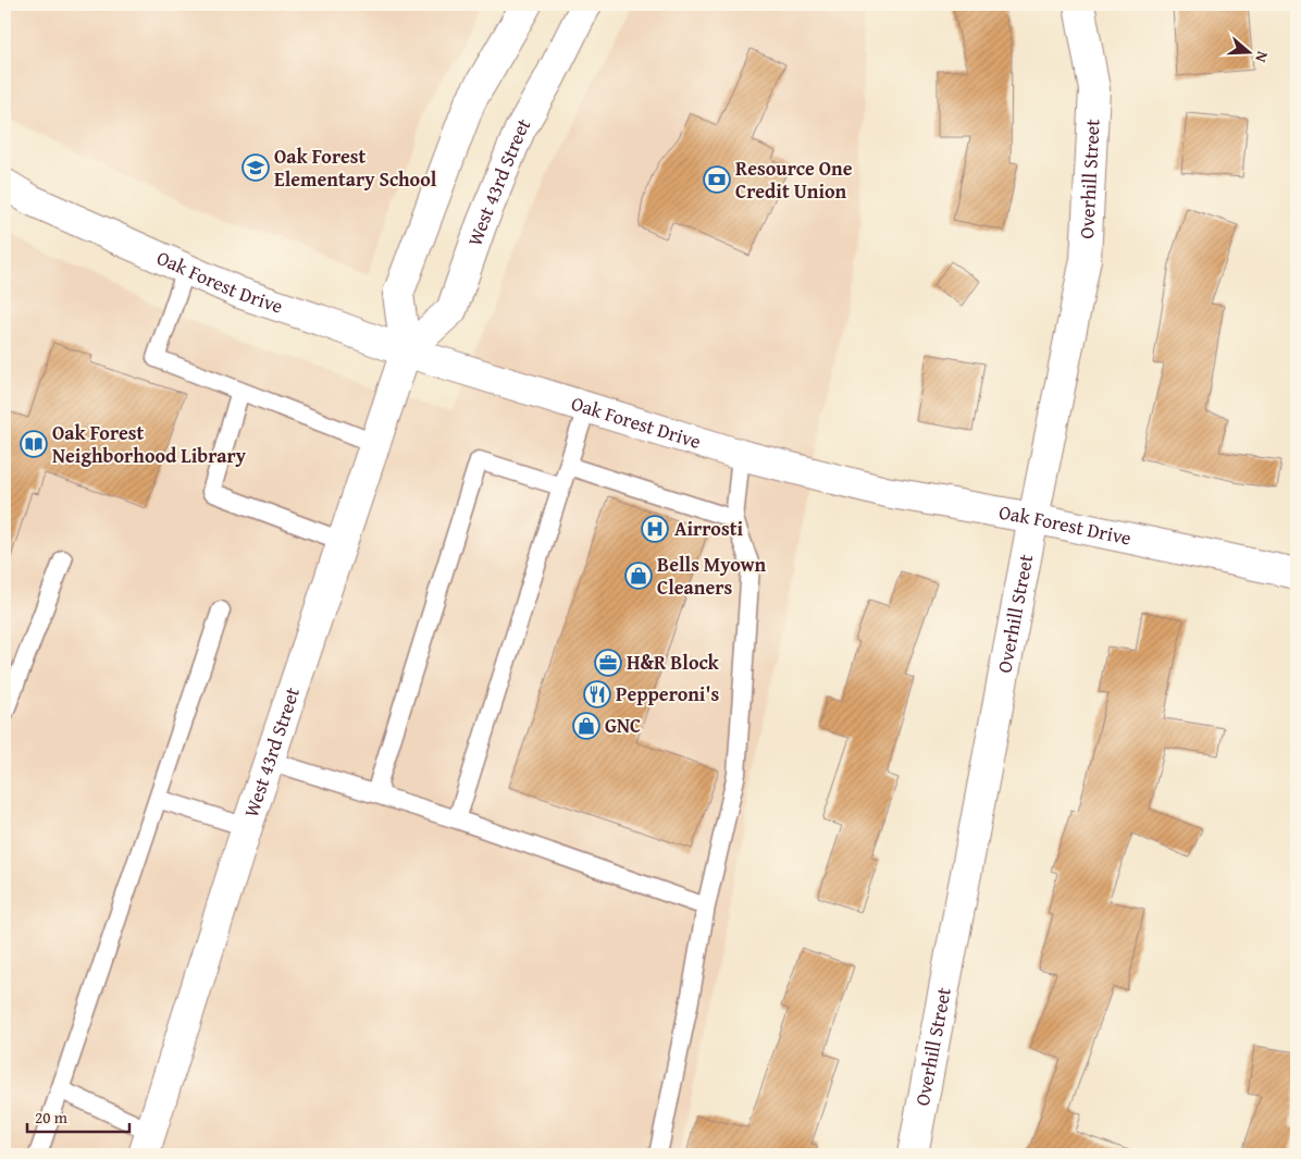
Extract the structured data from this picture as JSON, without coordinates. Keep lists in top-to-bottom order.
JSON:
{
  "streets": {
    "street": ["Overhill Street", "West 43rd Street", "Oak Forest Drive"]
  },
  "crossings": [
    ["Overhill Street", "Oak Forest Drive"],
    ["West 43rd Street", "Oak Forest Drive"]
  ],
  "places": {
    "school or university": ["Oak Forest Elementary School"],
    "bank": ["Resource One Credit Union"],
    "library": ["Oak Forest Neighborhood Library"],
    "hospital": ["Airrosti"],
    "shop": ["Bells Myown Cleaners", "GNC"],
    "office": ["H&R Block"],
    "restaurant": ["Pepperoni's"]
  },
  "scale_bar": "20 m",
  "north": "right"
}
